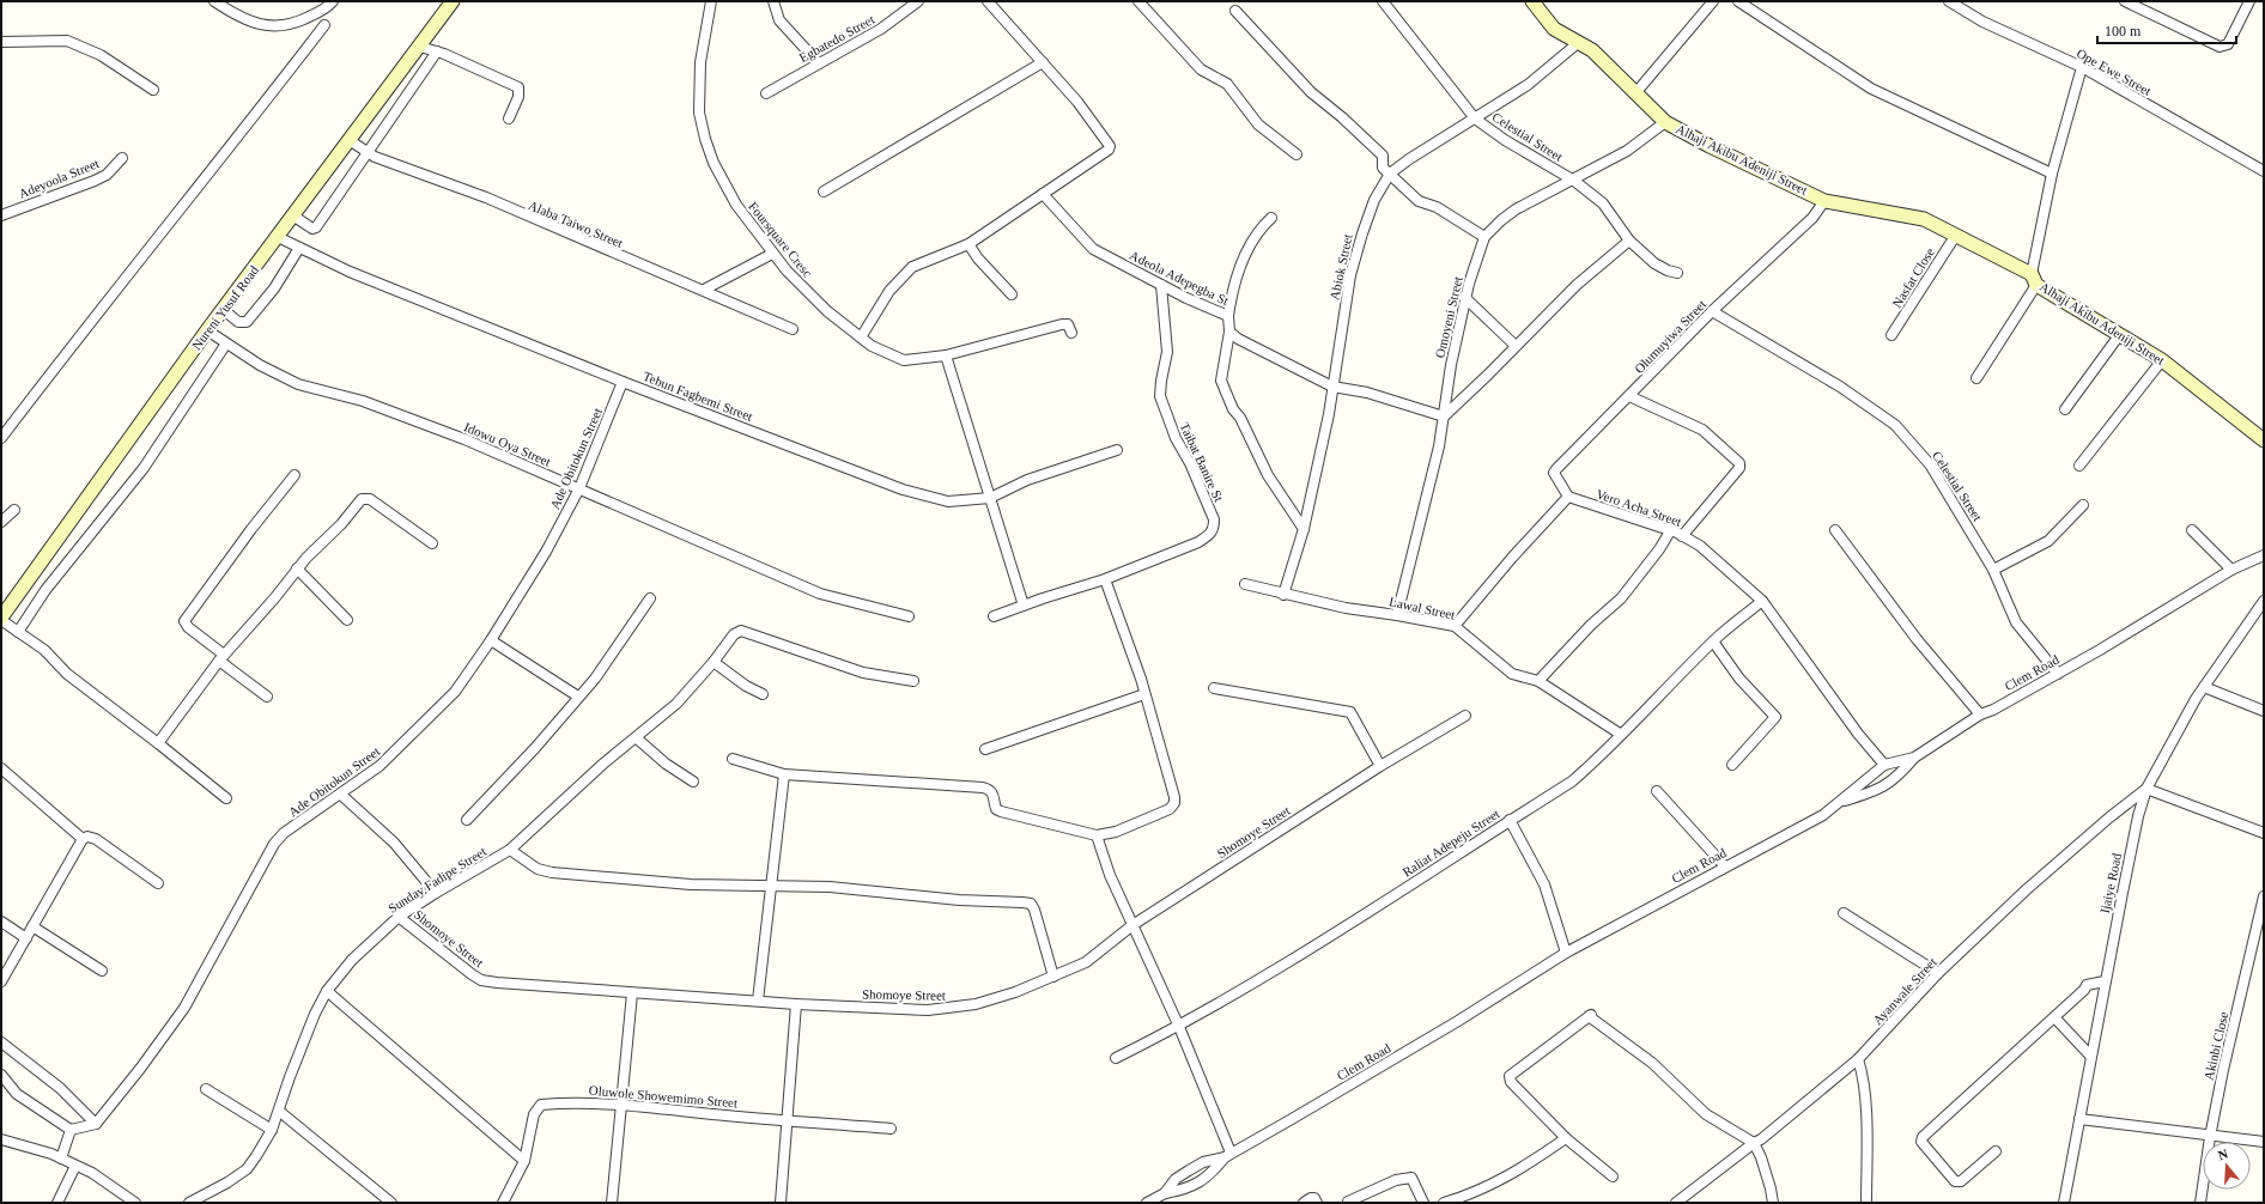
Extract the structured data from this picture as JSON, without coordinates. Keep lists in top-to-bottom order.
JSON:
{
  "streets": {
    "street": [
      "Egbatedo Street",
      "Ope Ewe Street",
      "Celestial Street",
      "Alhaji Akibu Adeniji Street",
      "Adeyoola Street",
      "Alaba Taiwo Street",
      "Foursquare Cresc",
      "Abiok Street",
      "Adeola Adepegba St",
      "Nasfat Close",
      "Nureni Yusuf Road",
      "Omoyeni Street",
      "Olumuyiwa Street",
      "Tebun Fagbemi Street",
      "Idowu Oya Street",
      "Ade Obitokun Street",
      "Taibat Banire St",
      "Vero Acha Street",
      "Lawal Street",
      "Clem Road",
      "Shomoye Street",
      "Raliat Adepeju Street",
      "Sunday Fadipe Street",
      "Ijaiye Road",
      "Ayanwale Street",
      "Akinbi Close",
      "Oluwole Showemimo Street"
    ]
  },
  "crossings": [
    ["Celestial Street", "Abiok Street"],
    ["Celestial Street", "Omoyeni Street"],
    ["Celestial Street", "Olumuyiwa Street"],
    ["Celestial Street", "Clem Road"],
    ["Alhaji Akibu Adeniji Street", "Abiok Street"],
    ["Alhaji Akibu Adeniji Street", "Nasfat Close"],
    ["Alhaji Akibu Adeniji Street", "Omoyeni Street"],
    ["Alhaji Akibu Adeniji Street", "Olumuyiwa Street"],
    ["Alaba Taiwo Street", "Nureni Yusuf Road"],
    ["Abiok Street", "Adeola Adepegba St"],
    ["Abiok Street", "Lawal Street"],
    ["Adeola Adepegba St", "Taibat Banire St"],
    ["Nureni Yusuf Road", "Tebun Fagbemi Street"],
    ["Nureni Yusuf Road", "Idowu Oya Street"],
    ["Omoyeni Street", "Lawal Street"],
    ["Olumuyiwa Street", "Vero Acha Street"],
    ["Tebun Fagbemi Street", "Ade Obitokun Street"],
    ["Idowu Oya Street", "Ade Obitokun Street"],
    ["Vero Acha Street", "Clem Road"],
    ["Vero Acha Street", "Raliat Adepeju Street"],
    ["Lawal Street", "Raliat Adepeju Street"],
    ["Shomoye Street", "Sunday Fadipe Street"],
    ["Ijaiye Road", "Ayanwale Street"]
  ],
  "scale_bar": "100 m",
  "north": "top"
}
